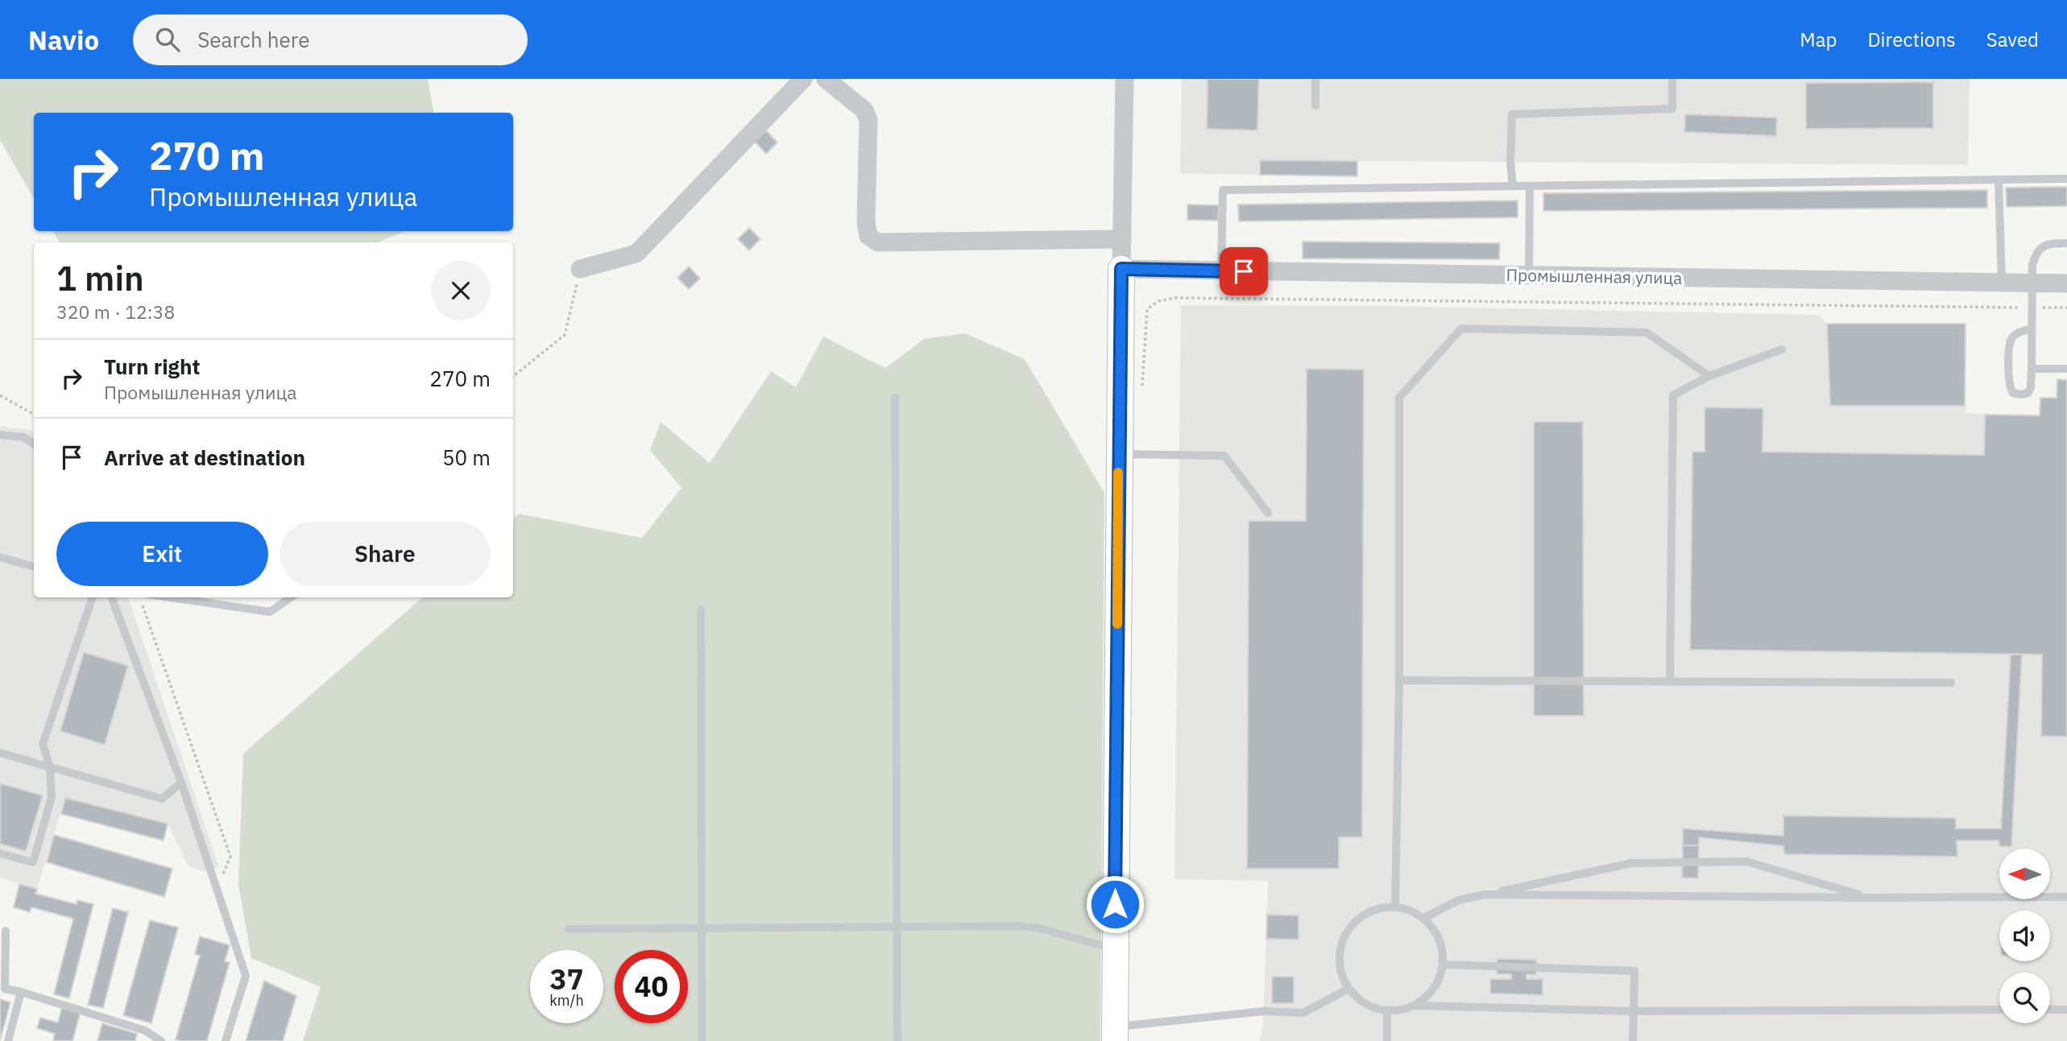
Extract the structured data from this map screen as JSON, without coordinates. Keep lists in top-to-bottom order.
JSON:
{
  "streets": {
    "street": ["Промышленная улица"]
  },
  "north": "left",
  "page": {
    "header": "Navio",
    "search": "Search here",
    "nav": ["Map", "Directions", "Saved"],
    "turn": ["270 m", "Промышленная улица"],
    "heading": ["1 min", "320 m · 12:38"],
    "list": [
      {
        "name": "Turn right",
        "note": "Промышленная улица",
        "value": "270 m"
      },
      {
        "name": "Arrive at destination",
        "value": "50 m"
      }
    ],
    "buttons": ["Exit", "Share"],
    "speed": "37 km/h",
    "limit": "40"
  }
}
